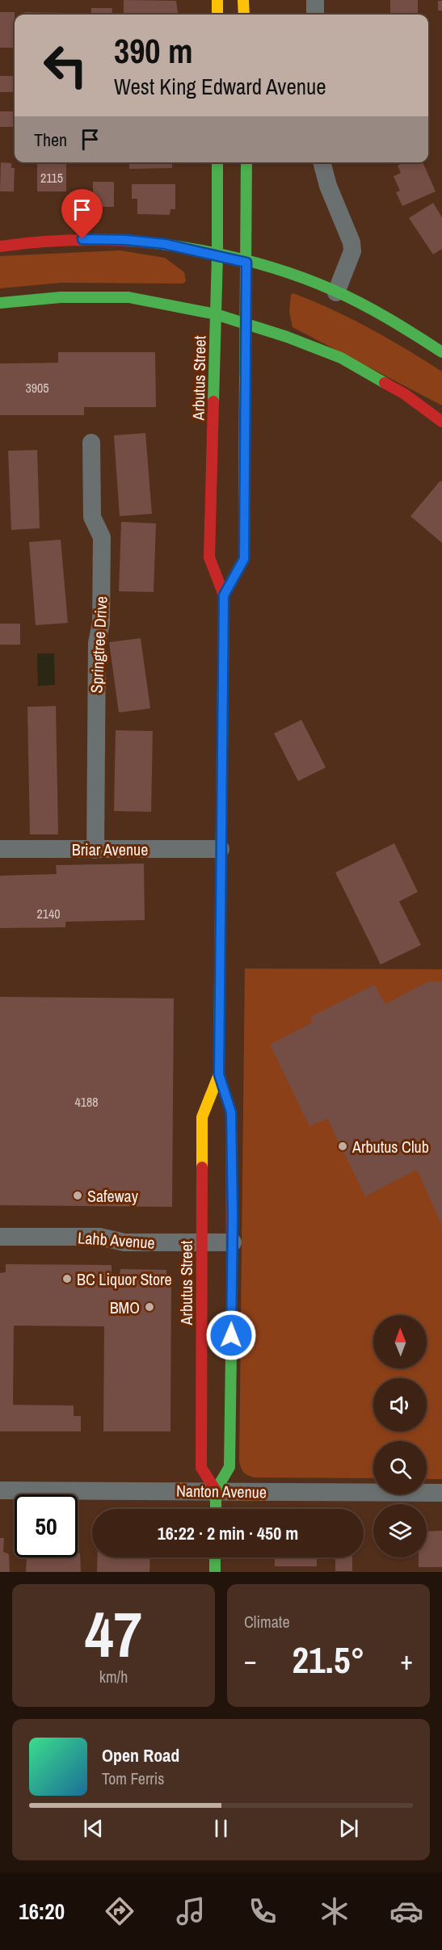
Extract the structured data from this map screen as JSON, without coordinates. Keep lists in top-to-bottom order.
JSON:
{
  "streets": {
    "main road": ["Arbutus Street"],
    "street": [
      "Springtree Drive",
      "Briar Avenue",
      "Lahb Avenue",
      "Nanton Avenue"
    ]
  },
  "crossings": [
    ["Arbutus Street", "Briar Avenue"],
    ["Arbutus Street", "Lahb Avenue"],
    ["Arbutus Street", "Nanton Avenue"],
    ["Springtree Drive", "Briar Avenue"]
  ],
  "places": [
    "Arbutus Club",
    "Safeway",
    "BC Liquor Store",
    "BMO"
  ],
  "house_numbers": [
    "2115",
    "3905",
    "2140",
    "4188"
  ],
  "north": "top",
  "page": {
    "turn": ["390 m", "West King Edward Avenue"],
    "then": "Then",
    "limit": "50",
    "trip": "16:22 · 2 min · 450 m",
    "tile": [
      ["47", "km/h"],
      "Climate"
    ],
    "heat": ["−", "21.5°", "+"],
    "song": ["Open Road", "Tom Ferris"],
    "tabs": "16:20"
  }
}
